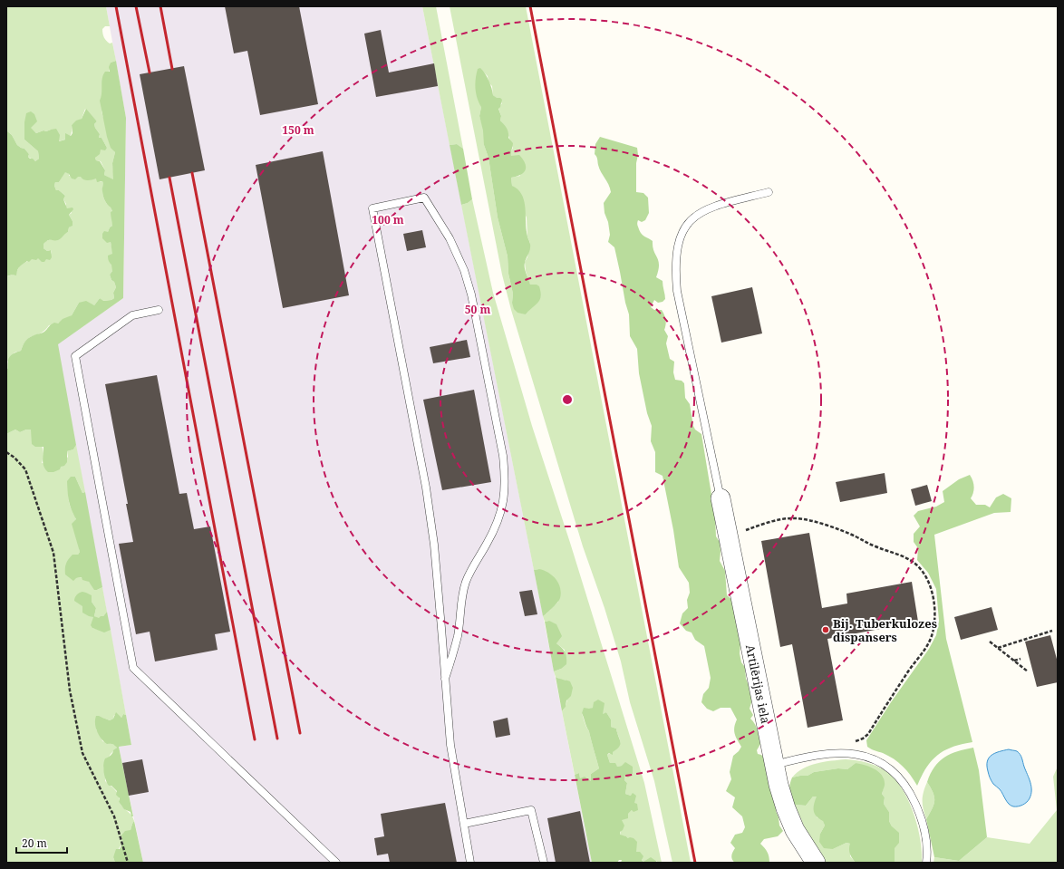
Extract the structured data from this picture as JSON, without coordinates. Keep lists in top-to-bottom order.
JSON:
{
  "streets": {
    "street": ["Artilērijas iela"]
  },
  "places": ["Bij. Tuberkulozes dispansers"],
  "scale_bar": "20 m",
  "rings": ["150 m", "100 m", "50 m"]
}
